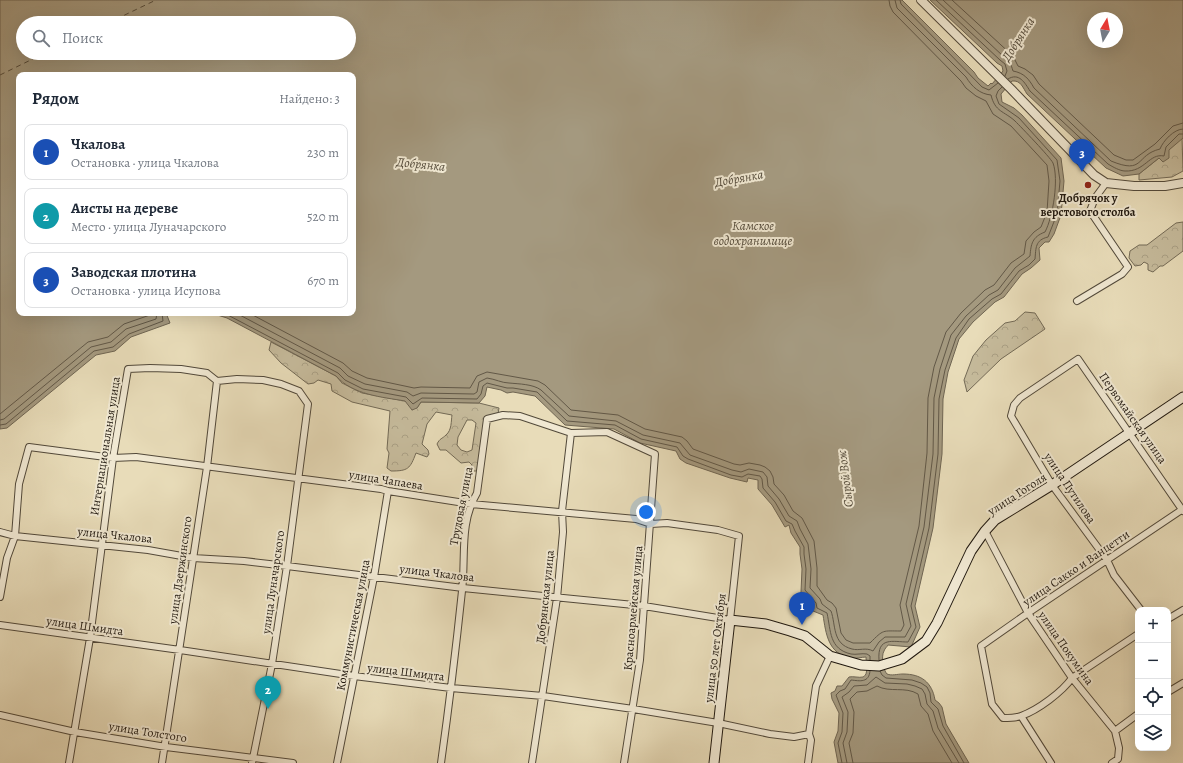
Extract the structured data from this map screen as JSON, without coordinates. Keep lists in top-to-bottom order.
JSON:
{
  "streets": {
    "main road": ["улица Гоголя", "улица Чкалова", "улица 50 лет Октября"],
    "street": [
      "Первомайская улица",
      "Интернациональная улица",
      "улица Чапаева",
      "улица Путилова",
      "Трудовая улица",
      "улица Сакко и Ванцетти",
      "улица Дзержинского",
      "улица Луначарского",
      "Добрянская улица",
      "Красноармейская улица",
      "Коммунистическая улица",
      "улица Шмидта",
      "улица Покумина",
      "улица Толстого"
    ]
  },
  "crossings": [
    ["Первомайская улица", "улица Путилова"],
    ["Первомайская улица", "улица Гоголя"],
    ["Первомайская улица", "улица Сакко и Ванцетти"],
    ["Интернациональная улица", "улица Чапаева"],
    ["Интернациональная улица", "улица Чкалова"],
    ["Интернациональная улица", "улица Дзержинского"],
    ["Интернациональная улица", "улица Луначарского"],
    ["Интернациональная улица", "улица Шмидта"],
    ["Интернациональная улица", "улица Толстого"],
    ["улица Чапаева", "Трудовая улица"],
    ["улица Чапаева", "улица Чкалова"],
    ["улица Чапаева", "улица Дзержинского"],
    ["улица Чапаева", "улица Луначарского"],
    ["улица Чапаева", "Добрянская улица"],
    ["улица Чапаева", "Красноармейская улица"],
    ["улица Чапаева", "Коммунистическая улица"],
    ["улица Чапаева", "улица 50 лет Октября"],
    ["улица Путилова", "улица Гоголя"],
    ["улица Путилова", "улица Сакко и Ванцетти"],
    ["улица Гоголя", "улица Чкалова"],
    ["улица Гоголя", "улица Покумина"],
    ["Трудовая улица", "улица Чкалова"],
    ["Трудовая улица", "Добрянская улица"],
    ["Трудовая улица", "Красноармейская улица"],
    ["Трудовая улица", "улица Шмидта"],
    ["улица Чкалова", "улица Дзержинского"],
    ["улица Чкалова", "улица Луначарского"],
    ["улица Чкалова", "Добрянская улица"],
    ["улица Чкалова", "Красноармейская улица"],
    ["улица Чкалова", "Коммунистическая улица"],
    ["улица Чкалова", "улица 50 лет Октября"],
    ["улица Сакко и Ванцетти", "улица Покумина"],
    ["улица Дзержинского", "улица Луначарского"],
    ["улица Дзержинского", "улица Шмидта"],
    ["улица Дзержинского", "улица Толстого"],
    ["улица Луначарского", "улица Шмидта"],
    ["улица Луначарского", "улица Толстого"],
    ["Добрянская улица", "Красноармейская улица"],
    ["Добрянская улица", "улица Шмидта"],
    ["Красноармейская улица", "улица Шмидта"],
    ["Коммунистическая улица", "улица Шмидта"],
    ["улица Шмидта", "улица 50 лет Октября"]
  ],
  "water": ["Добрянка", "Камское водохранилище", "Сырой Вож"],
  "places": ["Добрячок у верстового столба"],
  "north": "top",
  "page": {
    "search": "Поиск",
    "heading": ["Рядом", "Найдено: 3"],
    "list": [
      {
        "mark": "1",
        "name": "Чкалова",
        "note": "Остановка · улица Чкалова",
        "value": "230 m"
      },
      {
        "mark": "2",
        "name": "Аисты на дереве",
        "note": "Место · улица Луначарского",
        "value": "520 m"
      },
      {
        "mark": "3",
        "name": "Заводская плотина",
        "note": "Остановка · улица Исупова",
        "value": "670 m"
      }
    ],
    "pins": ["3", "1", "2"],
    "map_buttons": ["+", "−"]
  }
}
